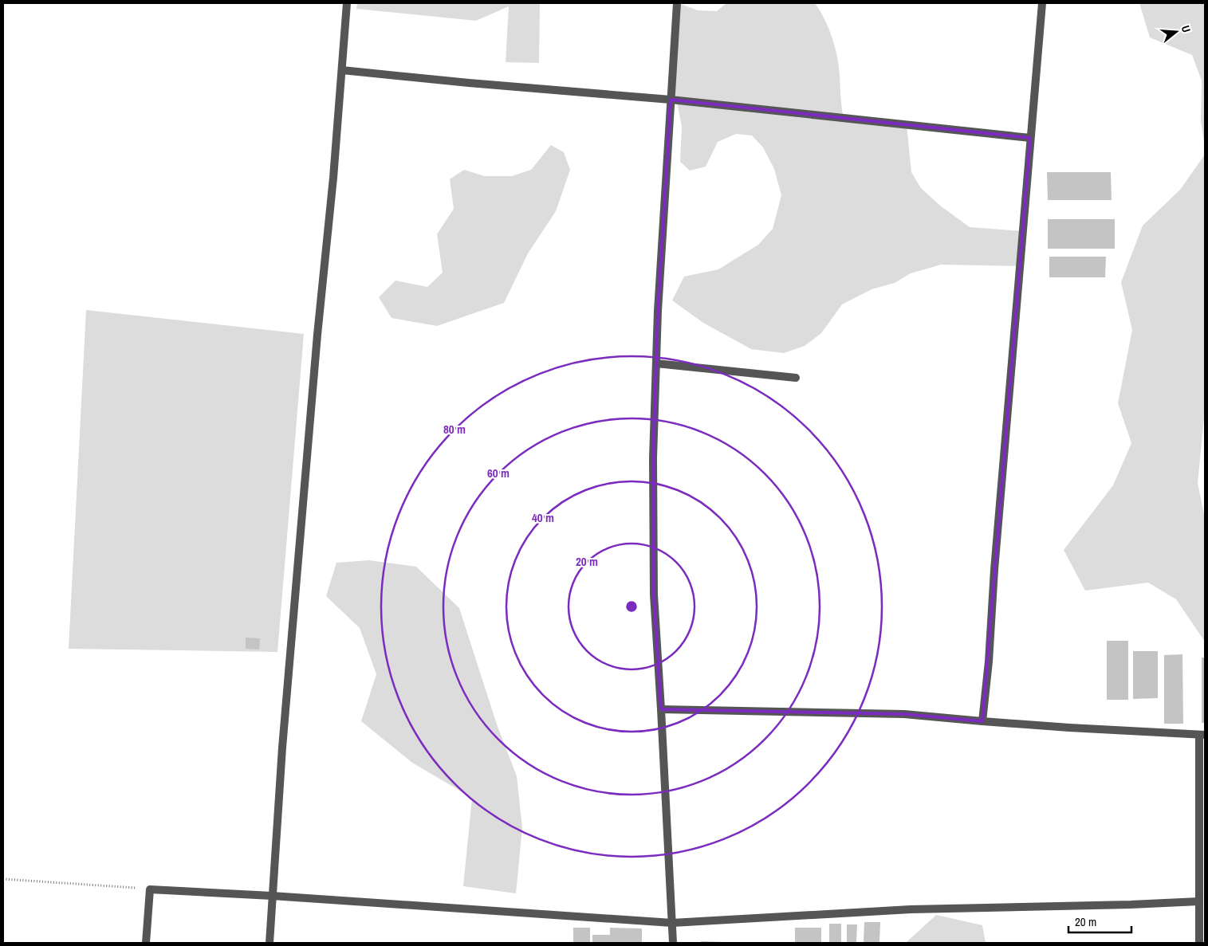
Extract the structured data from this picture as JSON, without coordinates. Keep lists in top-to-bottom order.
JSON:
{
  "scale_bar": "20 m",
  "north": "right",
  "rings": [
    "80 m",
    "60 m",
    "40 m",
    "20 m"
  ]
}
